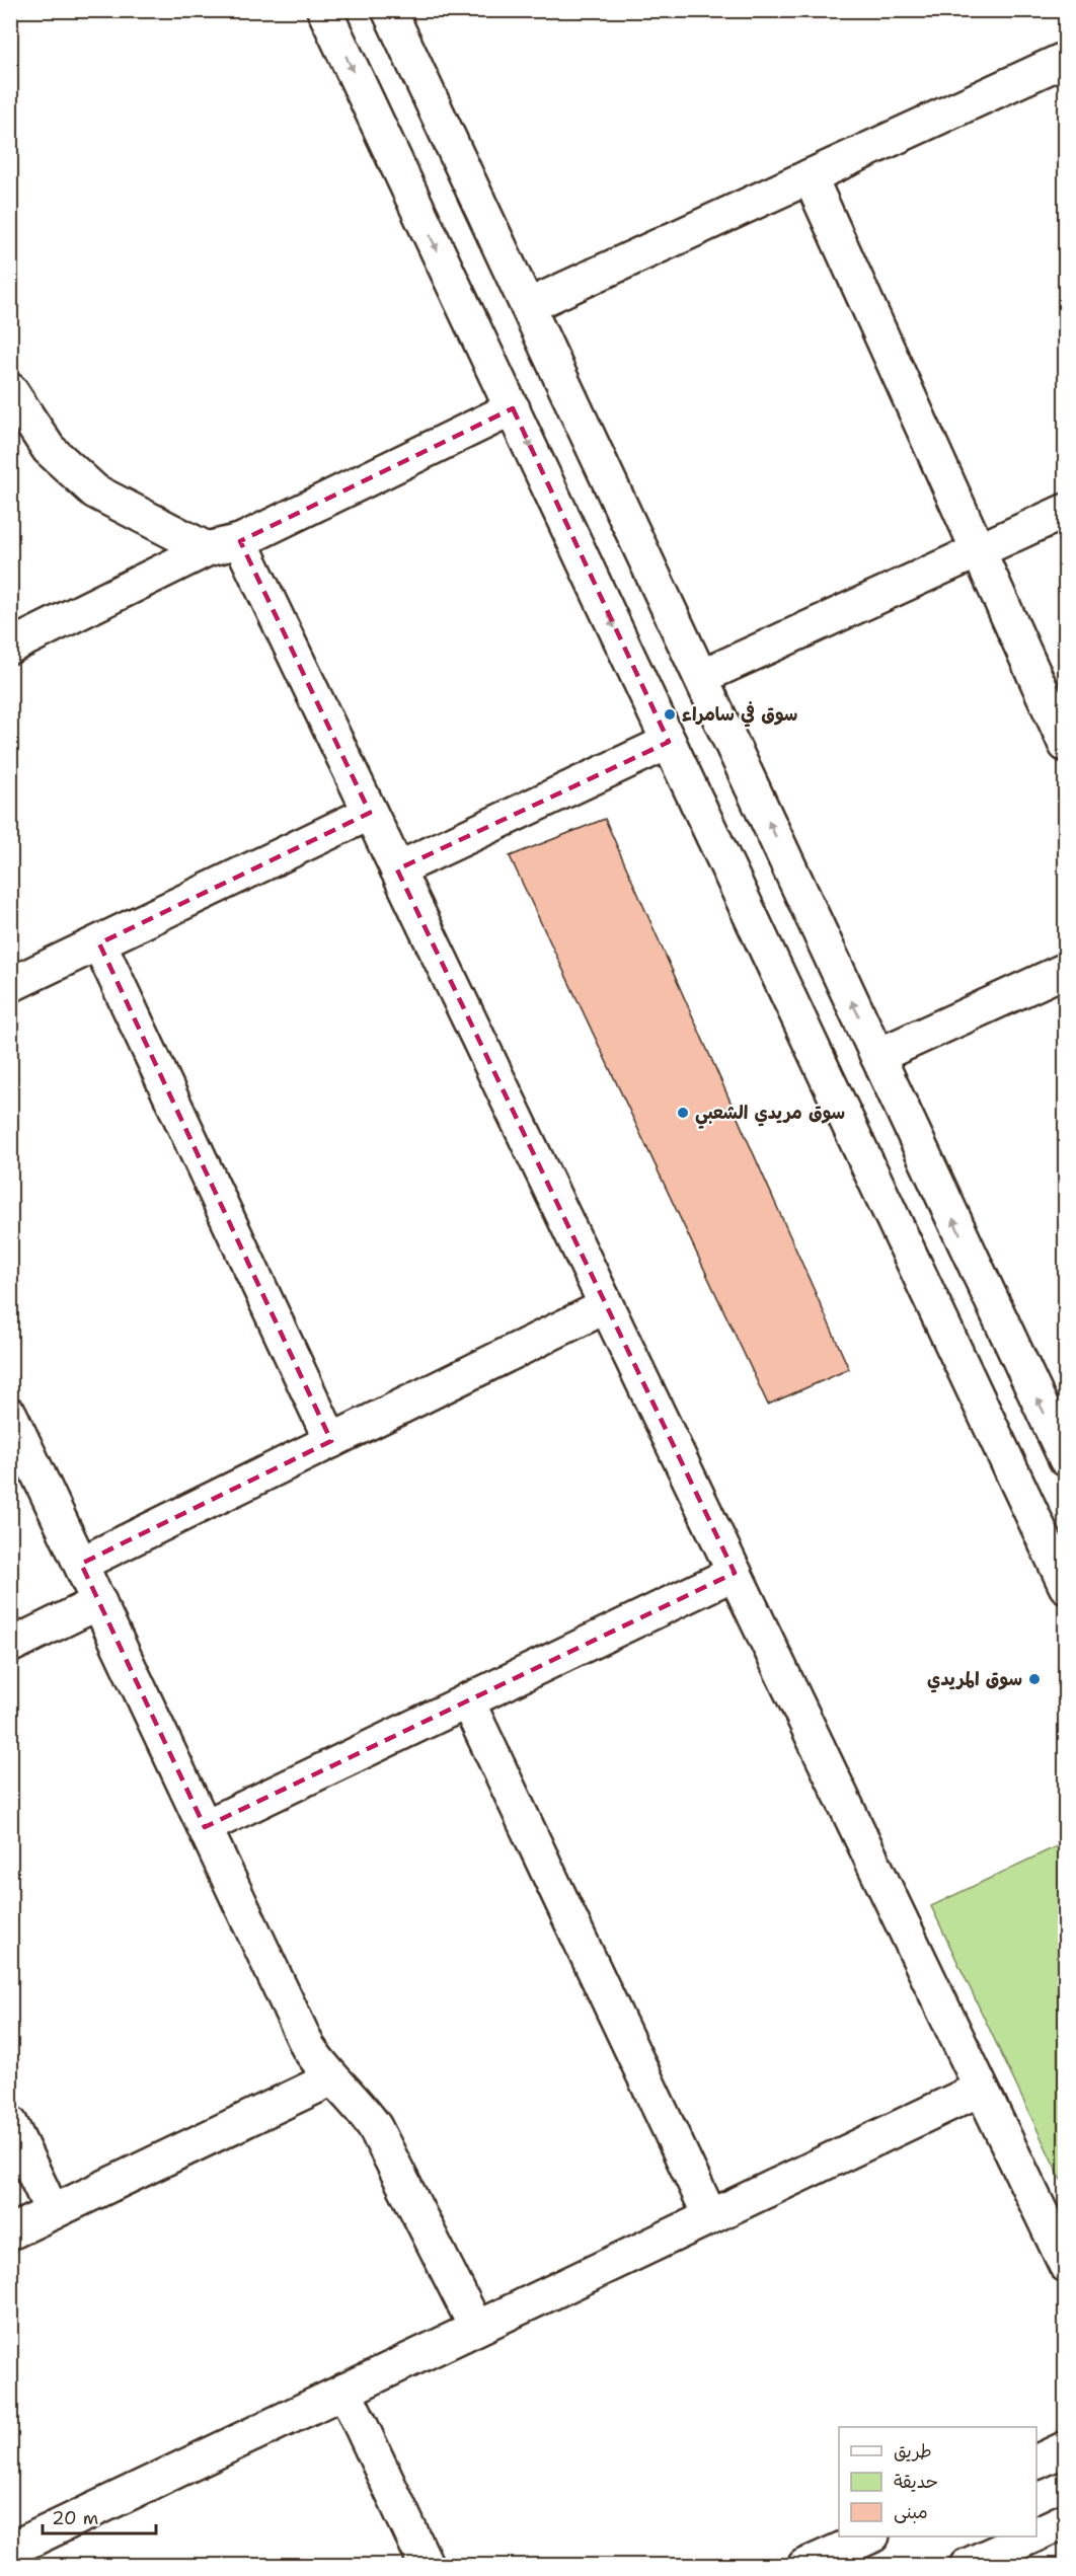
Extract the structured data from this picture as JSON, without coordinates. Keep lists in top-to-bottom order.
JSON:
{
  "places": ["سوق في سامراء", "سوق مريدي الشعبي", "سوق المريدي"],
  "legend": ["طريق", "حديقة", "مبنى"],
  "scale_bar": "20 m"
}
